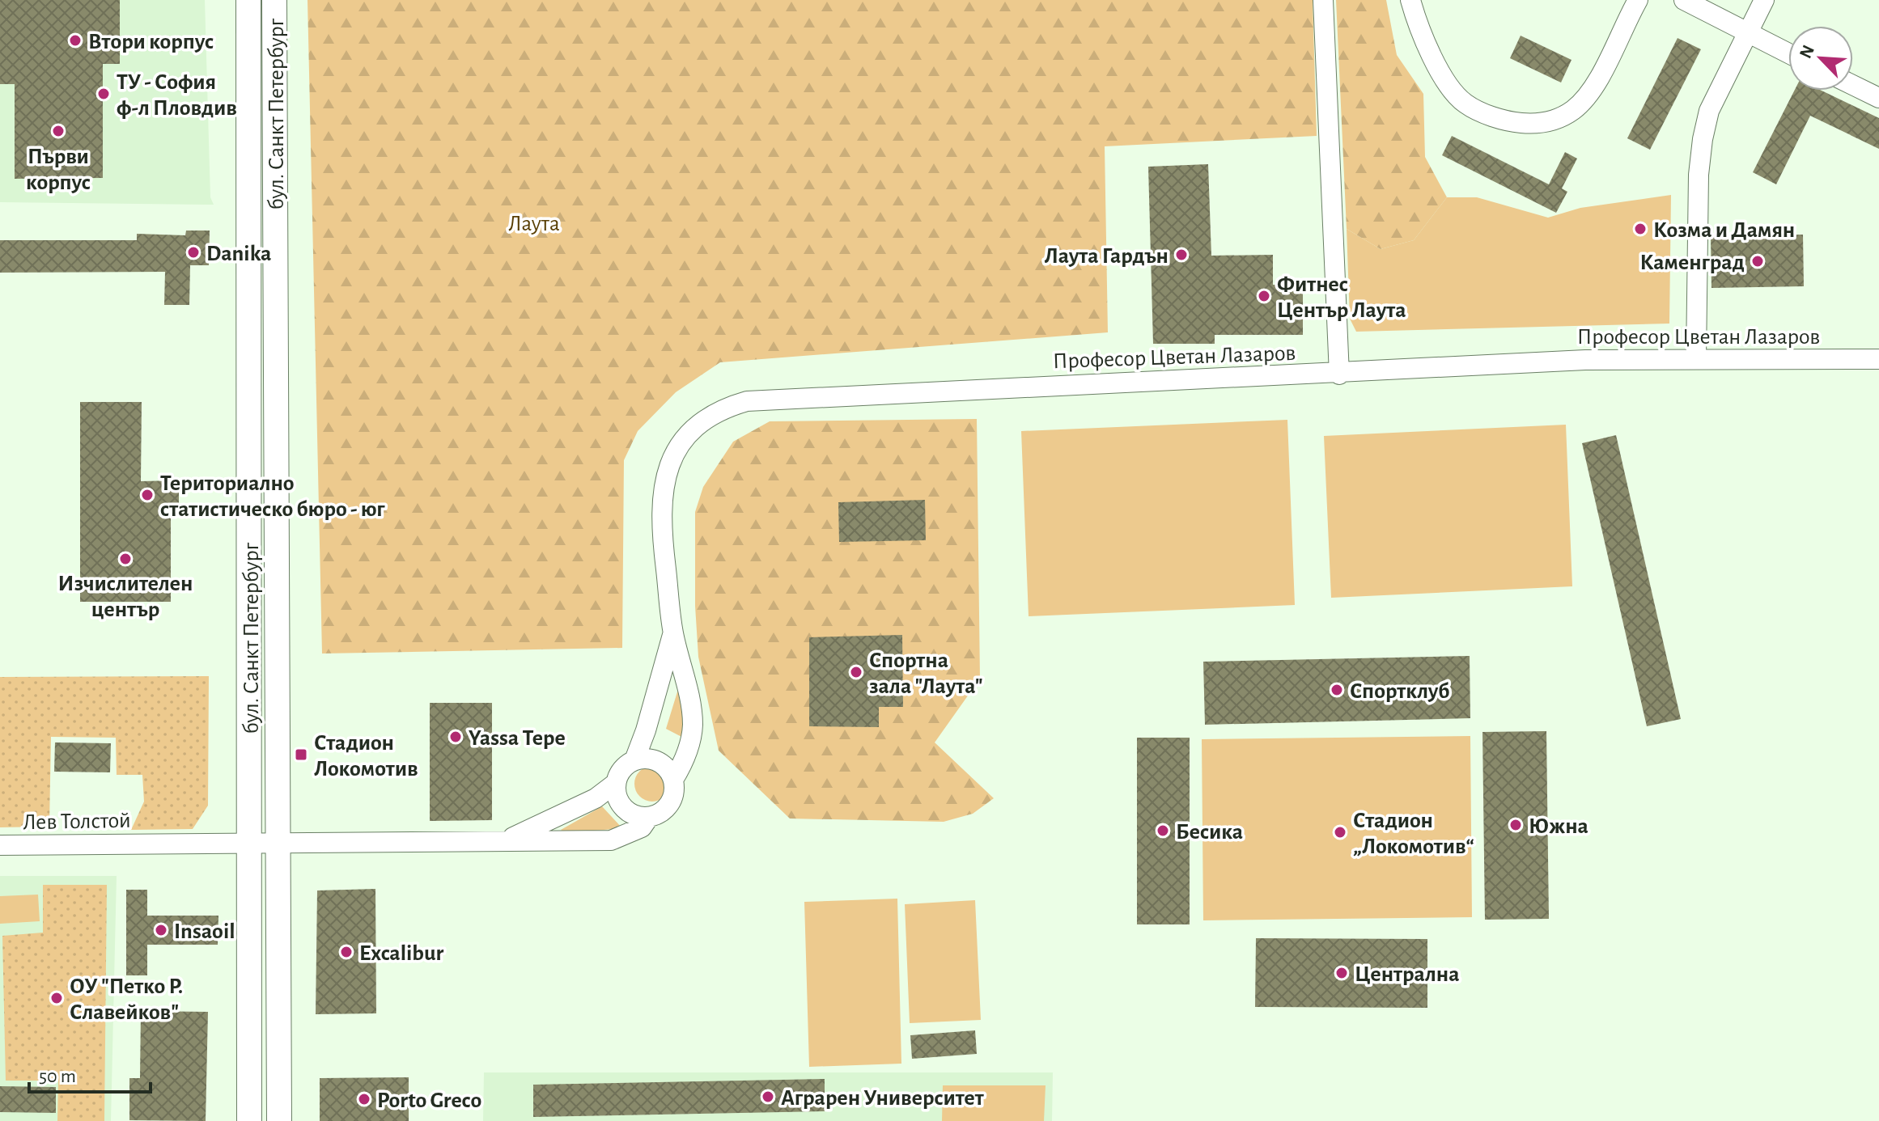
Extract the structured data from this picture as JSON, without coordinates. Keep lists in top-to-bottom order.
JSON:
{
  "streets": {
    "main road": ["бул. Санкт Петербург"],
    "street": ["Професор Цветан Лазаров", "Лев Толстой"]
  },
  "crossings": [
    ["бул. Санкт Петербург", "Лев Толстой"]
  ],
  "parks": ["Лаута"],
  "places": {
    "other": [
      "Втори корпус",
      "ТУ - София ф-л Пловдив",
      "Първи корпус",
      "Козма и Дамян",
      "Danika",
      "Лаута Гардън",
      "Каменград",
      "Фитнес Център Лаута",
      "Териториално статистическо бюро - юг",
      "Изчислителен център",
      "Спортна зала \"Лаута\"",
      "Спортклуб",
      "Yassa Tepe",
      "Южна",
      "Бесика",
      "Стадион „Локомотив“",
      "Insaoil",
      "Excalibur",
      "Централна",
      "ОУ \"Петко Р. Славейков\"",
      "Аграрен Университет",
      "Porto Greco"
    ],
    "transit": ["Стадион Локомотив"]
  },
  "scale_bar": "50 m",
  "north": "top left"
}
